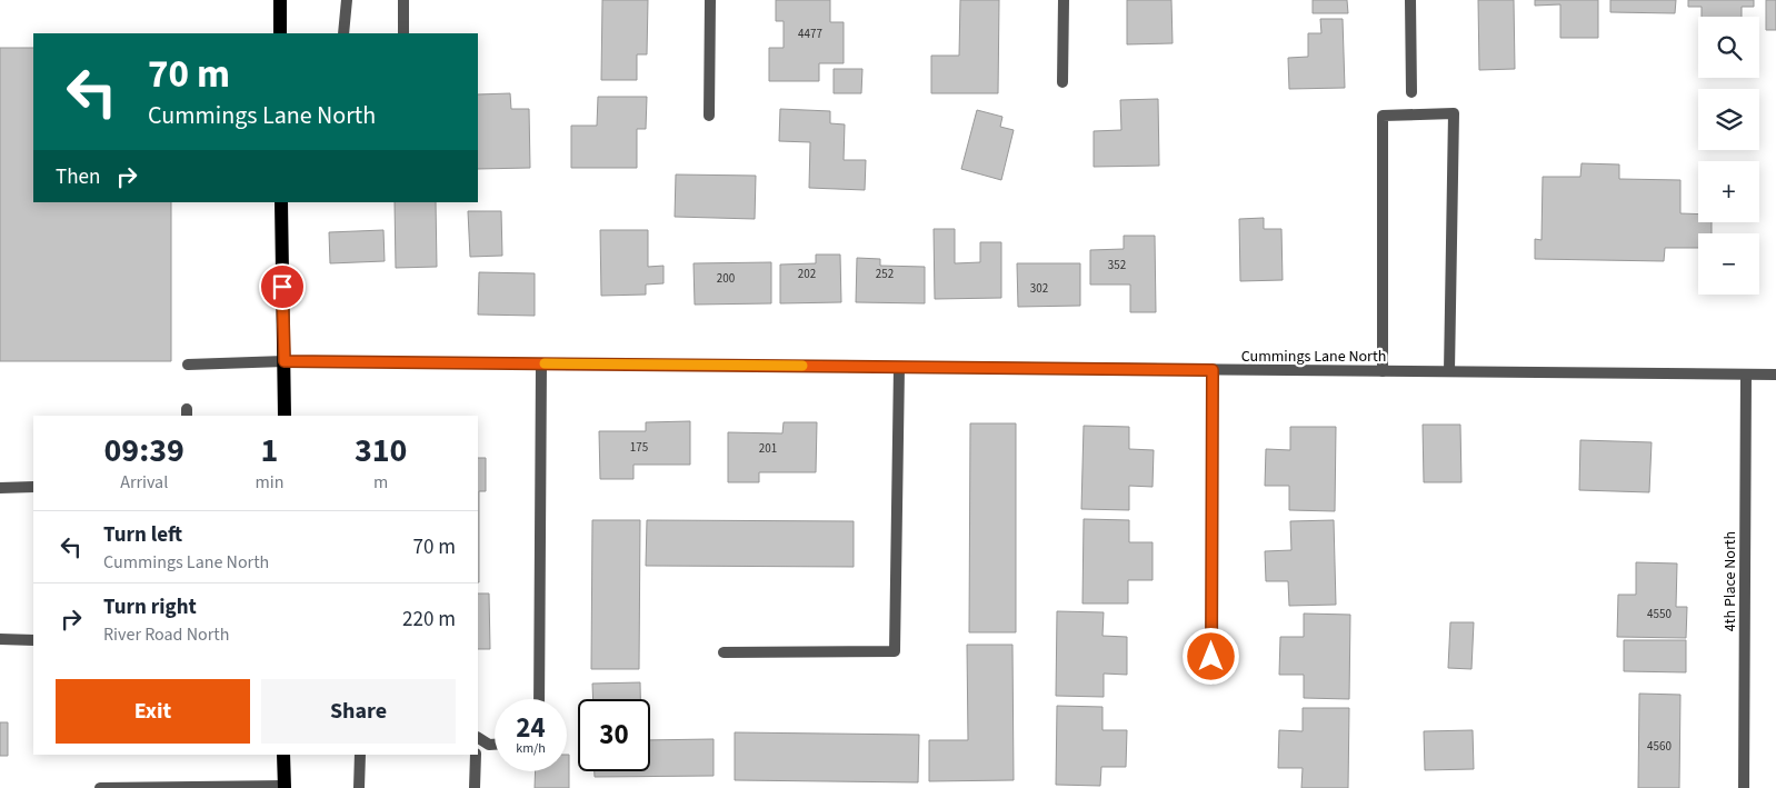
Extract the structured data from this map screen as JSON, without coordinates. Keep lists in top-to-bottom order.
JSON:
{
  "streets": {
    "street": ["Cummings Lane North", "4th Place North"]
  },
  "crossings": [
    ["Cummings Lane North", "4th Place North"]
  ],
  "house_numbers": [
    "4477",
    "352",
    "202",
    "252",
    "200",
    "302",
    "175",
    "201",
    "4550",
    "4560"
  ],
  "page": {
    "map_buttons": ["+", "−"],
    "turn": ["70 m", "Cummings Lane North"],
    "then": "Then",
    "eta": [
      "09:39",
      "Arrival",
      "1",
      "min",
      "310",
      "m"
    ],
    "list": [
      {
        "name": "Turn left",
        "note": "Cummings Lane North",
        "value": "70 m"
      },
      {
        "name": "Turn right",
        "note": "River Road North",
        "value": "220 m"
      }
    ],
    "buttons": ["Exit", "Share"],
    "speed": "24 km/h",
    "limit": "30"
  }
}
